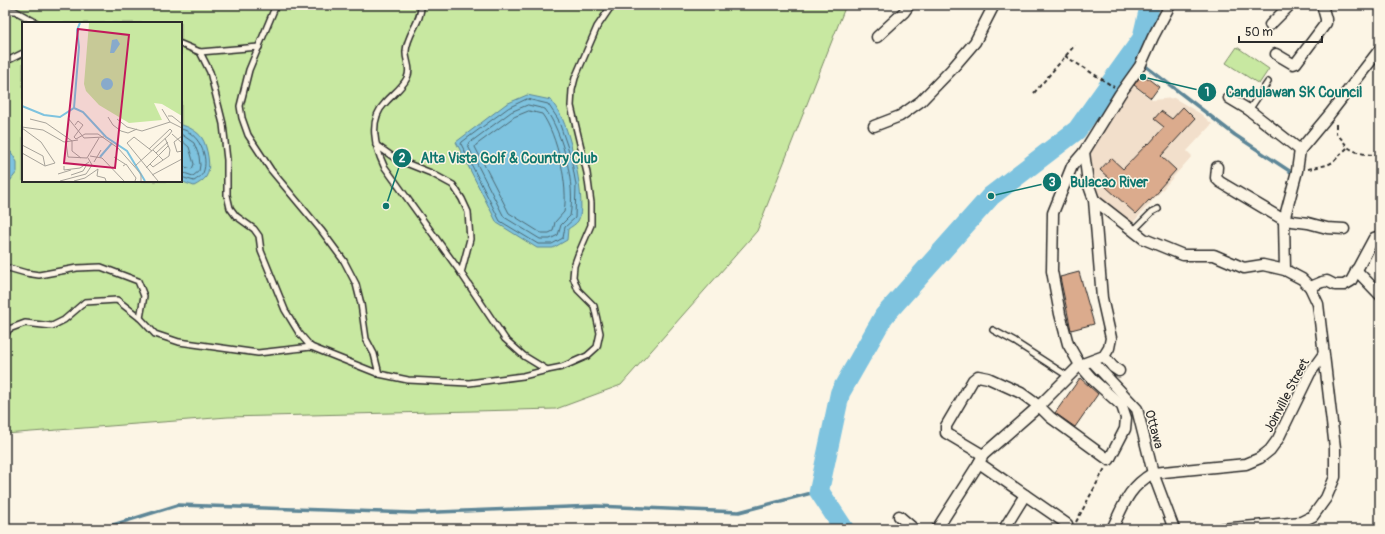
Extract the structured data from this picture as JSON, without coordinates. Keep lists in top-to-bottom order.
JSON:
{
  "streets": {
    "street": ["Joinville Street", "Ottawa"]
  },
  "crossings": [
    ["Joinville Street", "Ottawa"]
  ],
  "places": ["Candulawan SK Council", "Bulacao River", "Alta Vista Golf & Country Club"],
  "scale_bar": "50 m"
}
